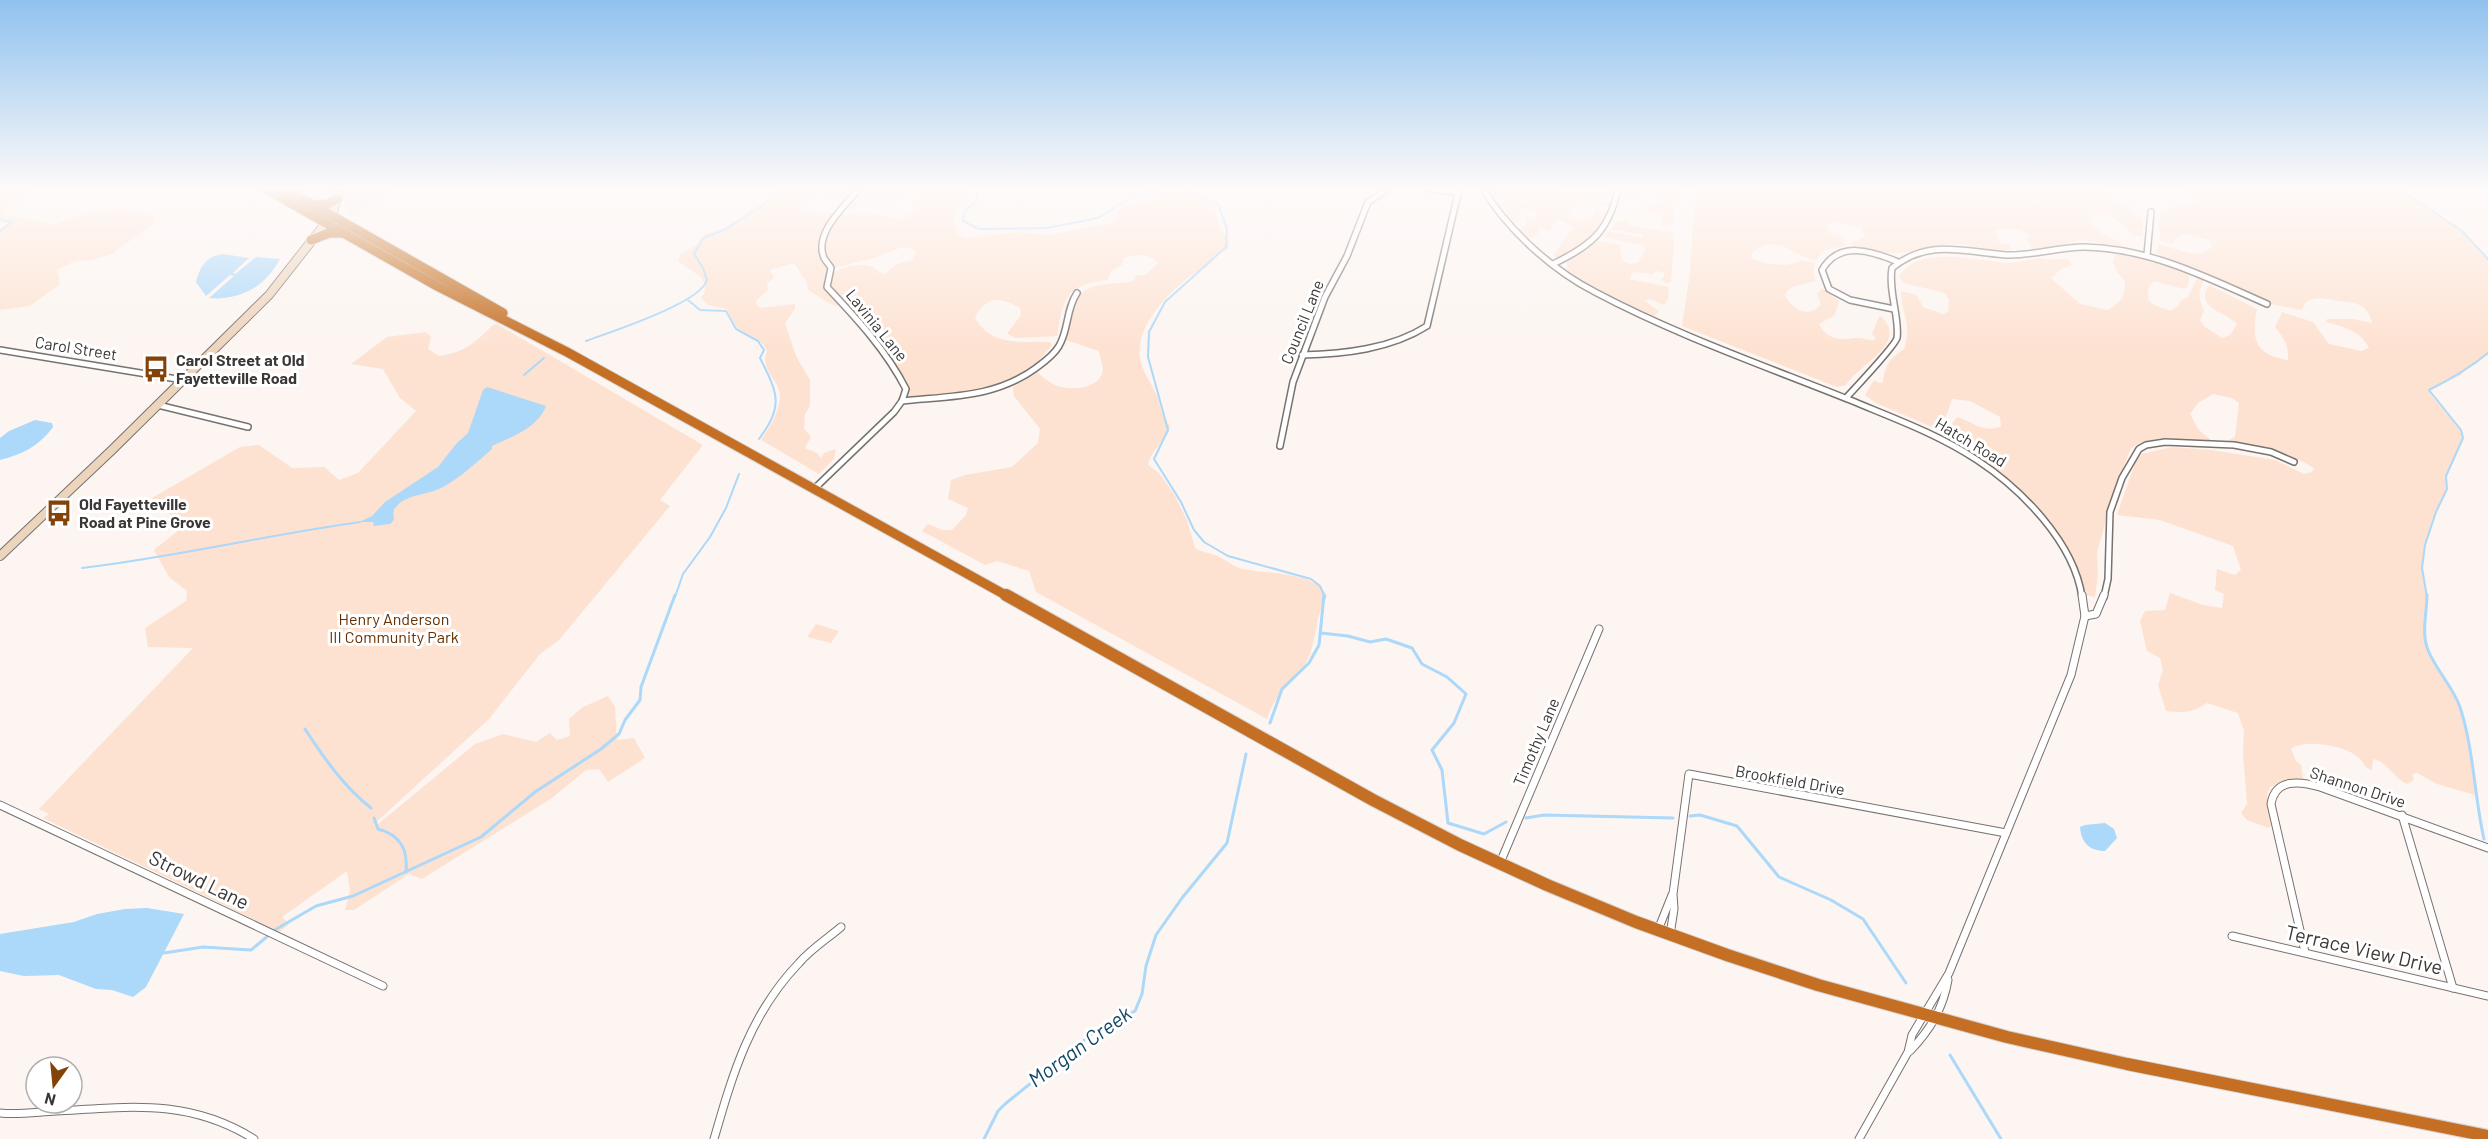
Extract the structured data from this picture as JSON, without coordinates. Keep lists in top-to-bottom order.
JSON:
{
  "streets": {
    "street": [
      "Council Lane",
      "Lavinia Lane",
      "Carol Street",
      "Hatch Road",
      "Timothy Lane",
      "Brookfield Drive",
      "Shannon Drive",
      "Strowd Lane",
      "Terrace View Drive"
    ]
  },
  "crossings": [
    ["Hatch Road", "Brookfield Drive"],
    ["Shannon Drive", "Terrace View Drive"]
  ],
  "water": ["Morgan Creek"],
  "parks": ["Henry Anderson III Community Park"],
  "places": {
    "bus stop": ["Carol Street at Old Fayetteville Road", "Old Fayetteville Road at Pine Grove"]
  },
  "north": "bottom"
}
